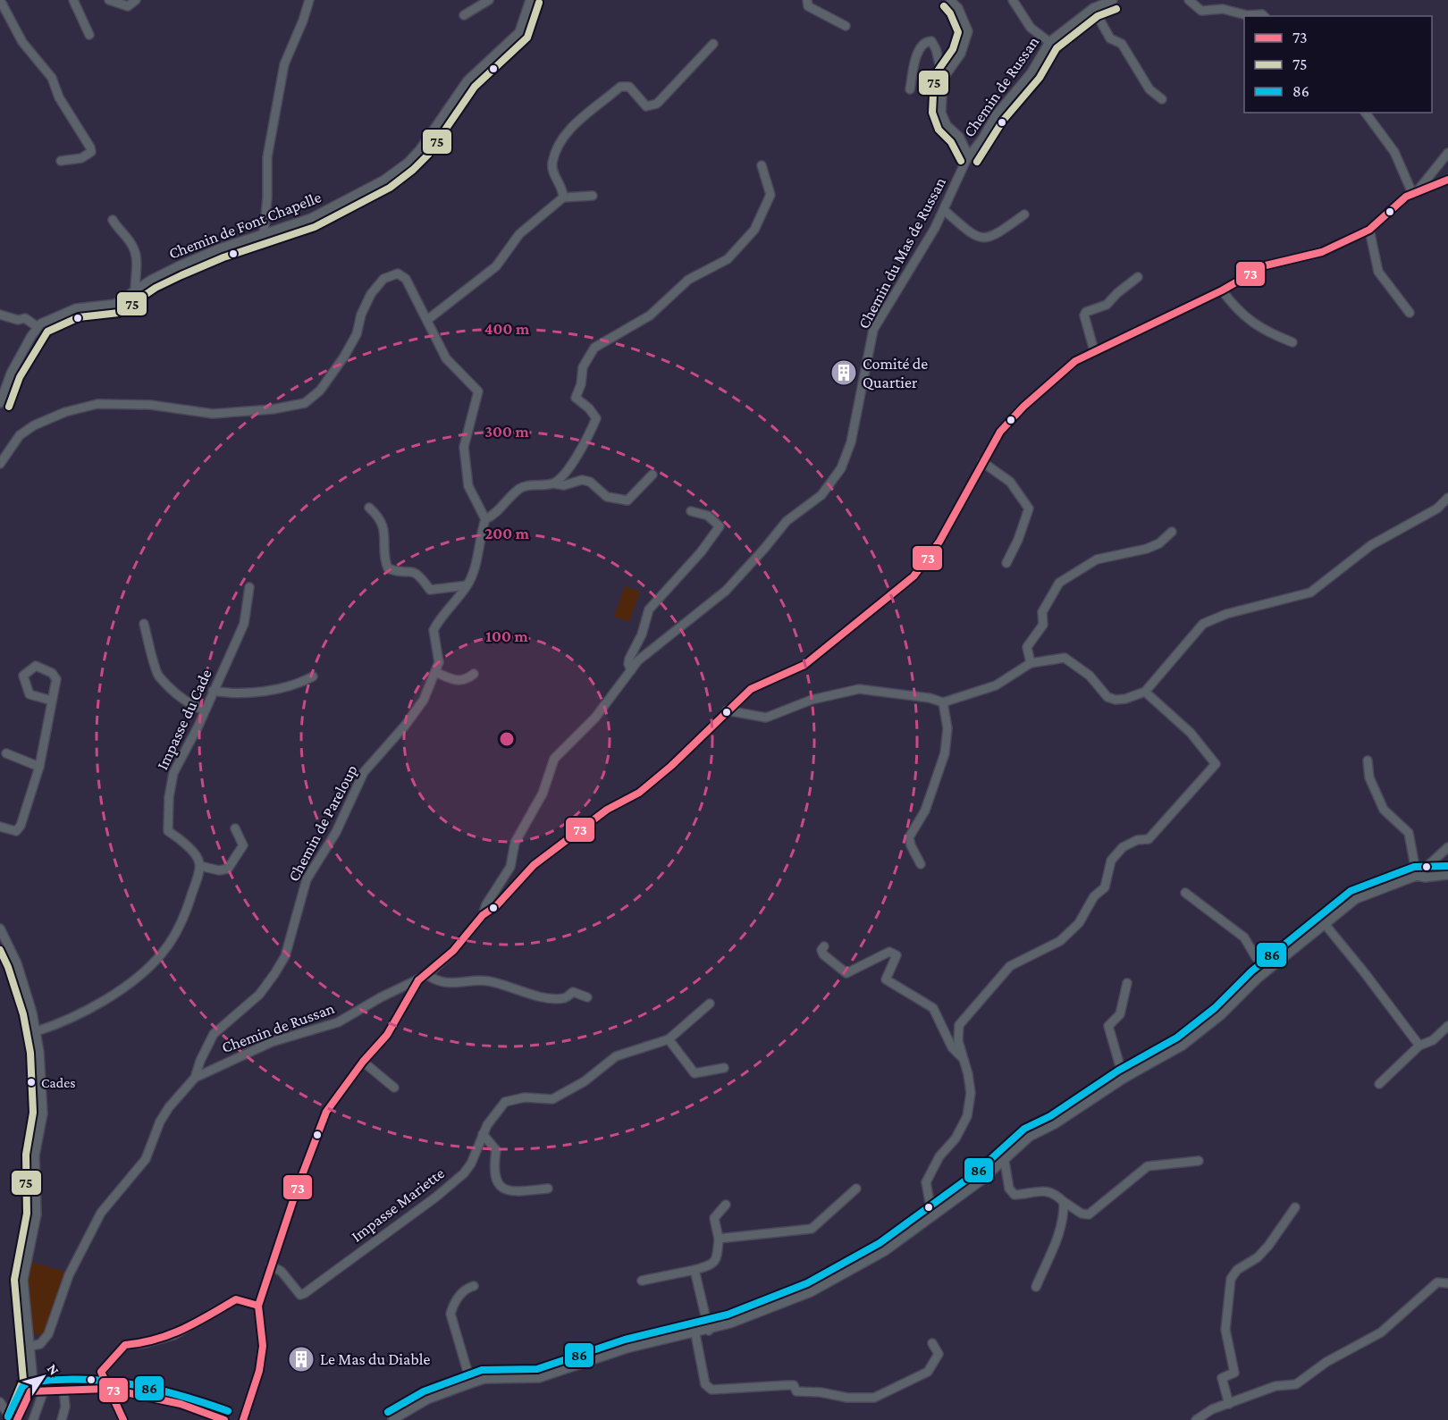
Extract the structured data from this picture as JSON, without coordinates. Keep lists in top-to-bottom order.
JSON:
{
  "streets": {
    "street": [
      "Chemin de Russan",
      "Chemin de Font Chapelle",
      "Chemin du Mas de Russan",
      "Impasse du Cade",
      "Chemin de Pareloup",
      "Impasse Mariette"
    ]
  },
  "crossings": [
    ["Chemin de Russan", "Chemin du Mas de Russan"],
    ["Chemin de Russan", "Chemin de Pareloup"]
  ],
  "places": {
    "building": ["Comité de Quartier", "Le Mas du Diable"],
    "other": ["Cades"]
  },
  "lines": ["transit line 75", "transit line 73", "transit line 86"],
  "legend": ["73", "75", "86"],
  "north": "top right",
  "rings": [
    "400 m",
    "300 m",
    "200 m",
    "100 m"
  ]
}
